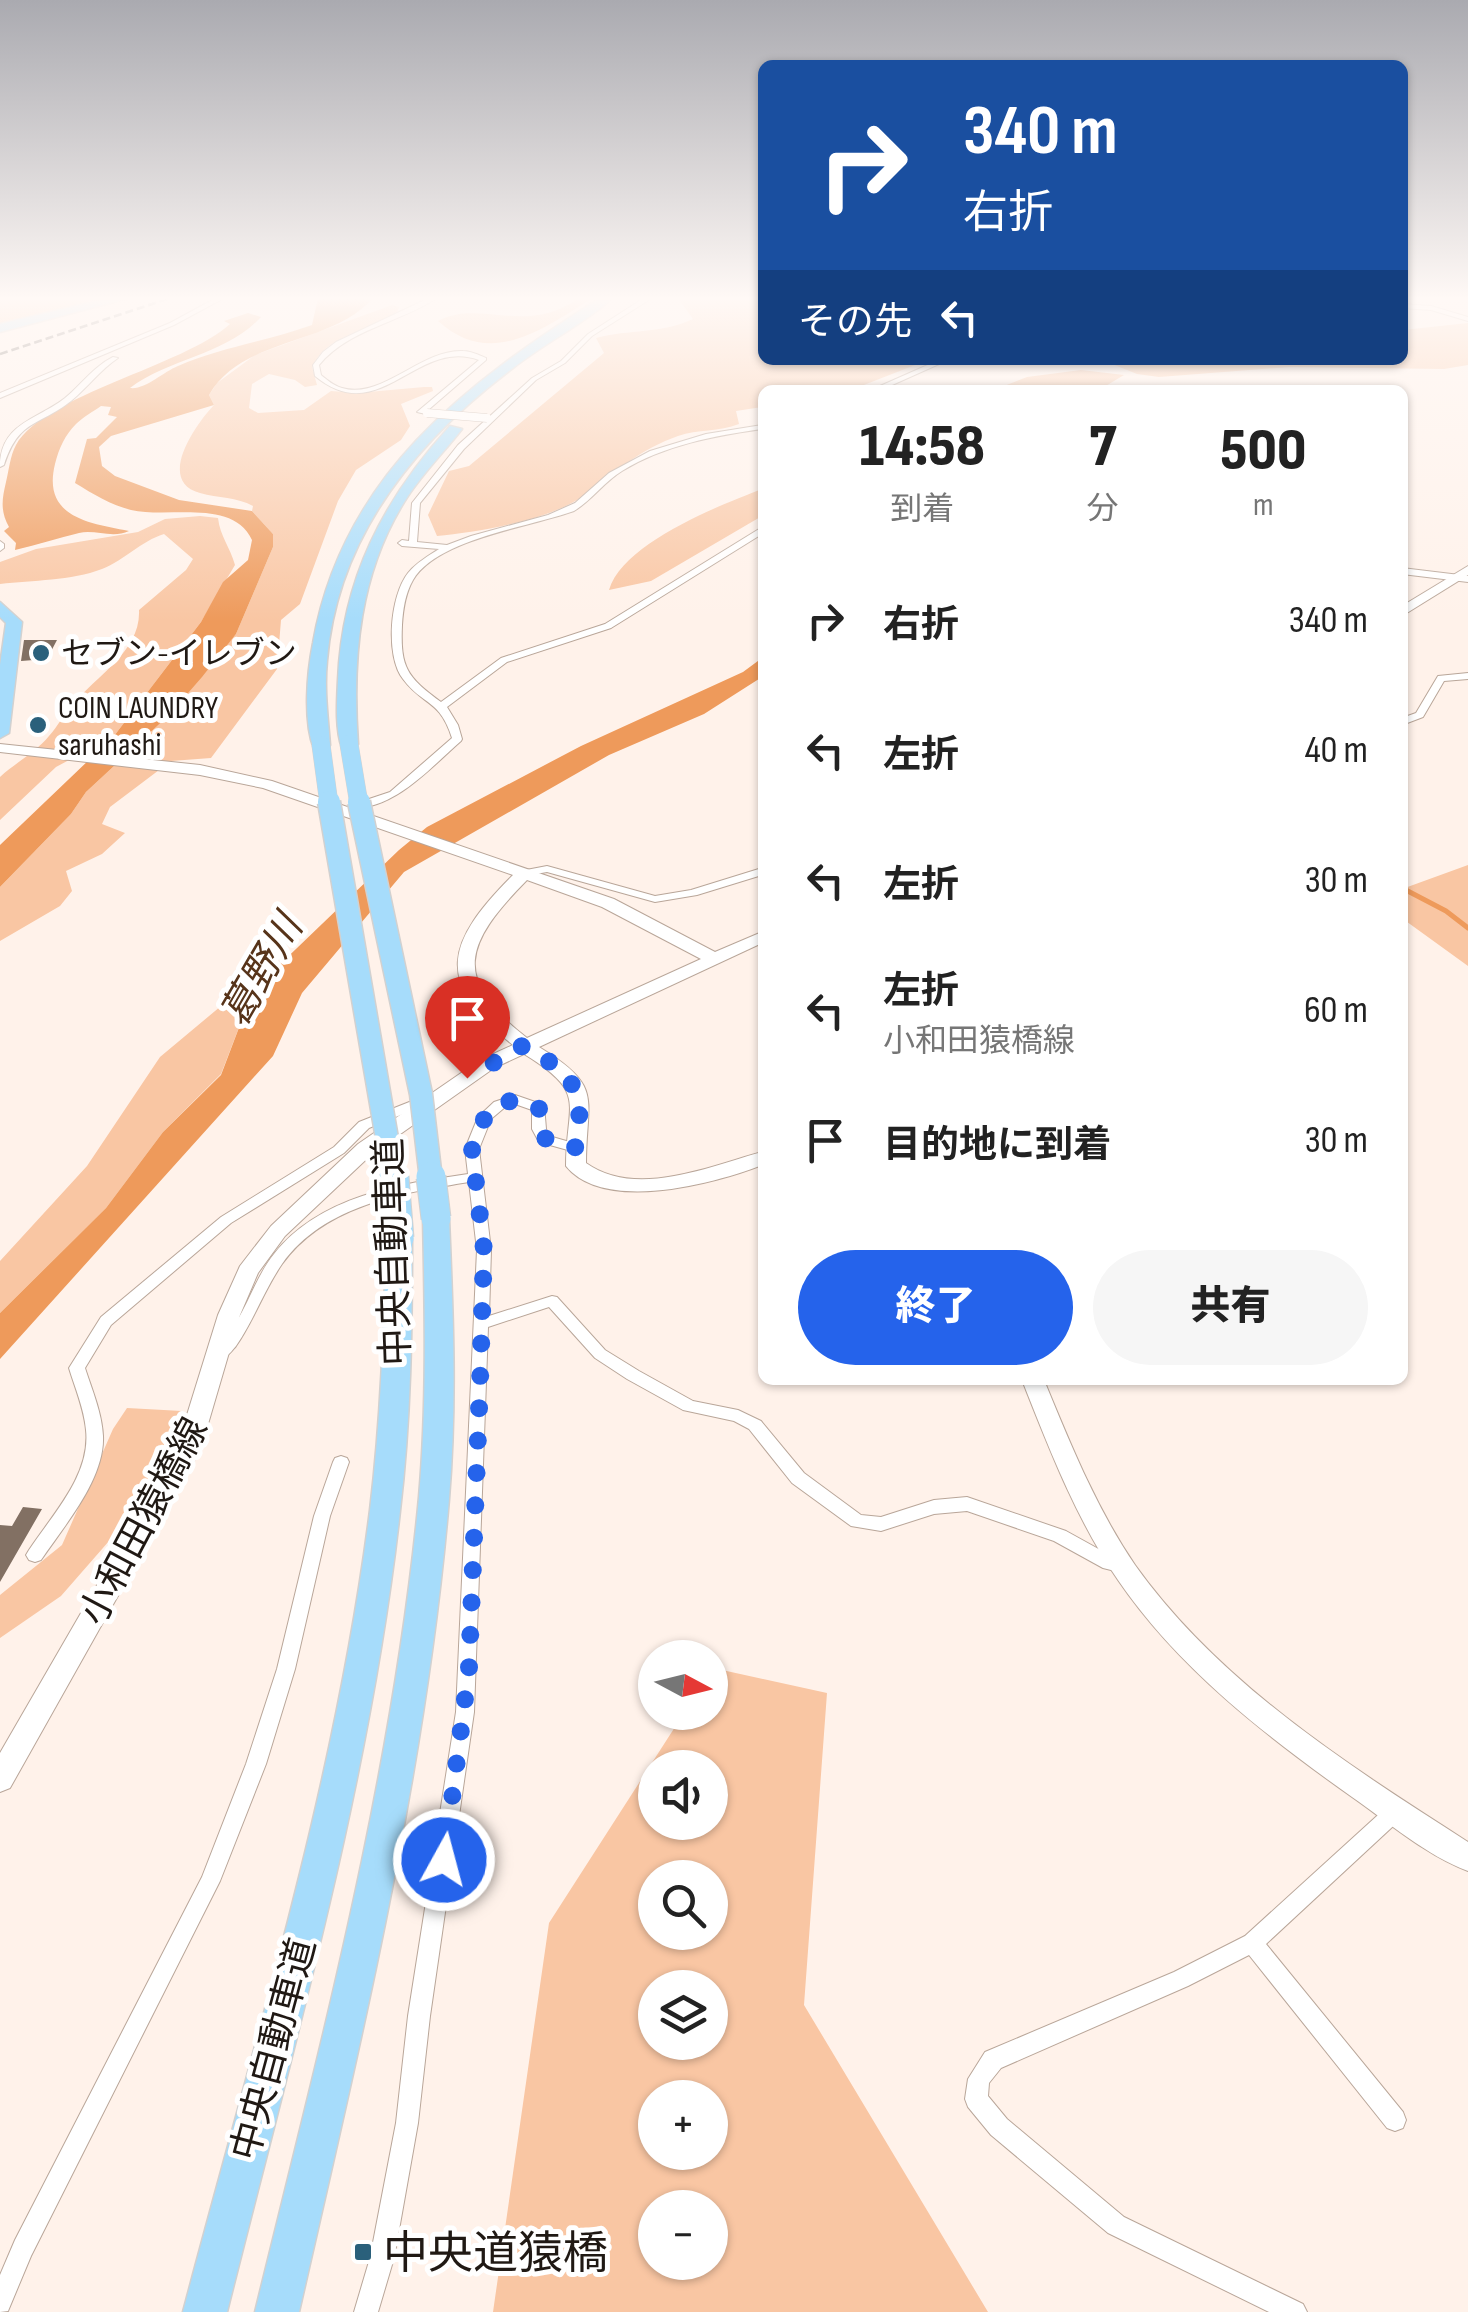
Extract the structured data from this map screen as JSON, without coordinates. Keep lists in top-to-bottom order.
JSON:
{
  "streets": {
    "highway": ["中央自動車道"],
    "street": ["小和田猿橋線"]
  },
  "water": ["葛野川"],
  "places": {
    "other": ["セブン-イレブン", "COIN LAUNDRY saruhashi"],
    "transit": ["中央道猿橋"]
  },
  "north": "right",
  "page": {
    "turn": ["340 m", "右折"],
    "then": "その先",
    "eta": [
      "14:58",
      "到着",
      "7",
      "分",
      "500",
      "m"
    ],
    "list": [
      {
        "name": "右折",
        "value": "340 m"
      },
      {
        "name": "左折",
        "value": "40 m"
      },
      {
        "name": "左折",
        "value": "30 m"
      },
      {
        "name": "左折",
        "note": "小和田猿橋線",
        "value": "60 m"
      },
      {
        "name": "目的地に到着",
        "value": "30 m"
      }
    ],
    "buttons": ["終了", "共有"],
    "map_buttons": ["+", "−"]
  }
}
